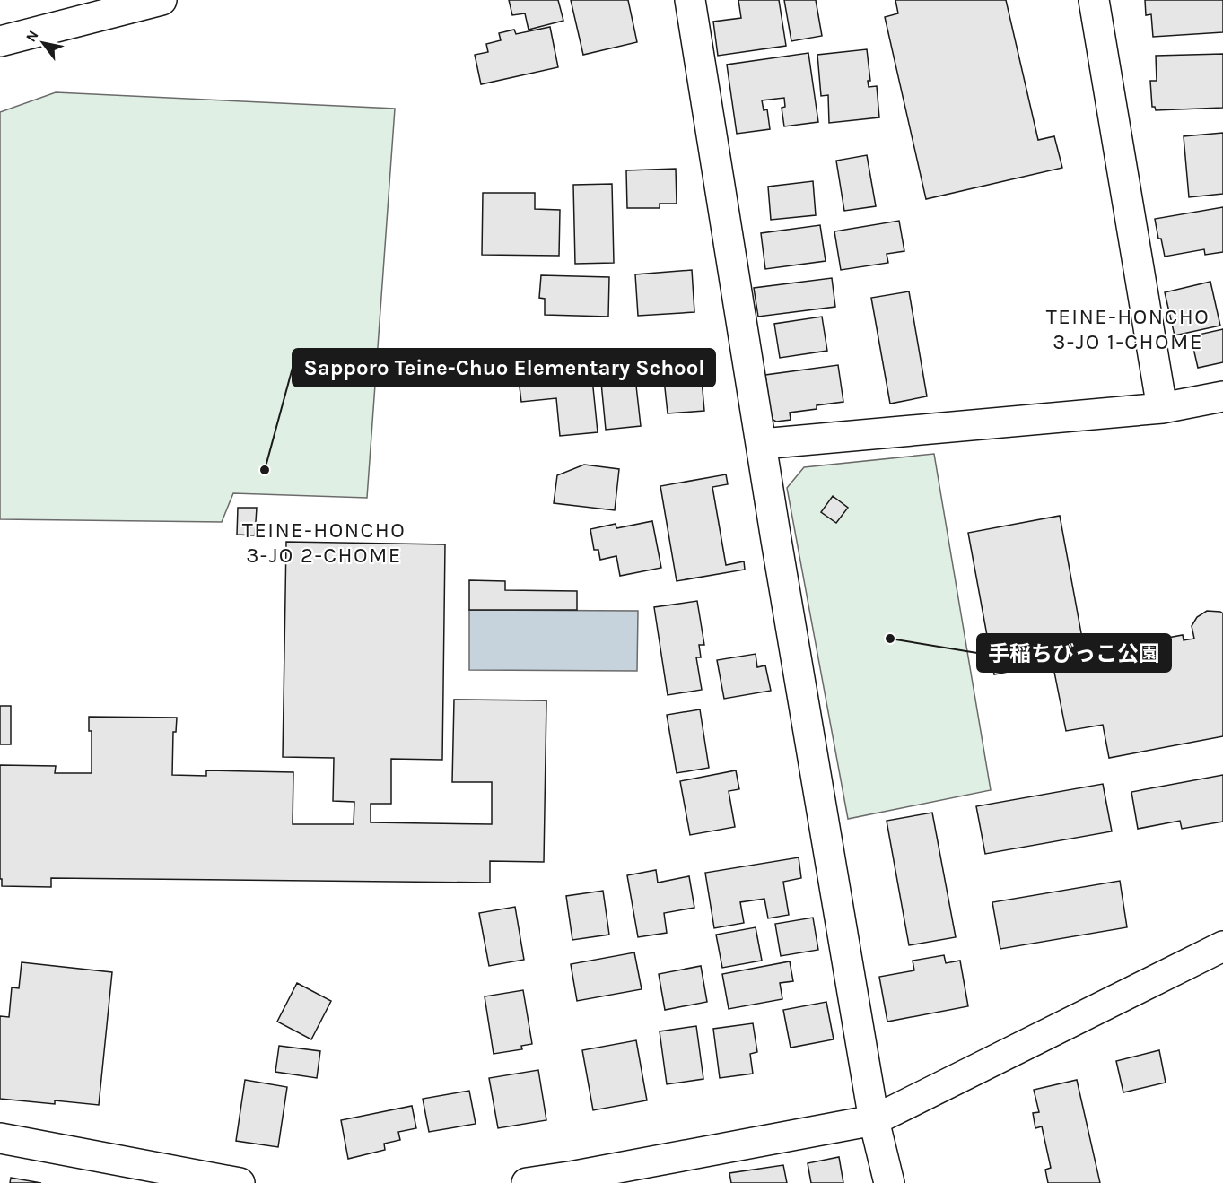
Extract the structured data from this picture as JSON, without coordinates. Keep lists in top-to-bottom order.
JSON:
{
  "districts": ["TEINE-HONCHO 3-JO 1-CHOME", "TEINE-HONCHO 3-JO 2-CHOME"],
  "places": ["Sapporo Teine-Chuo Elementary School", "手稲ちびっこ公園"],
  "north": "top left"
}
